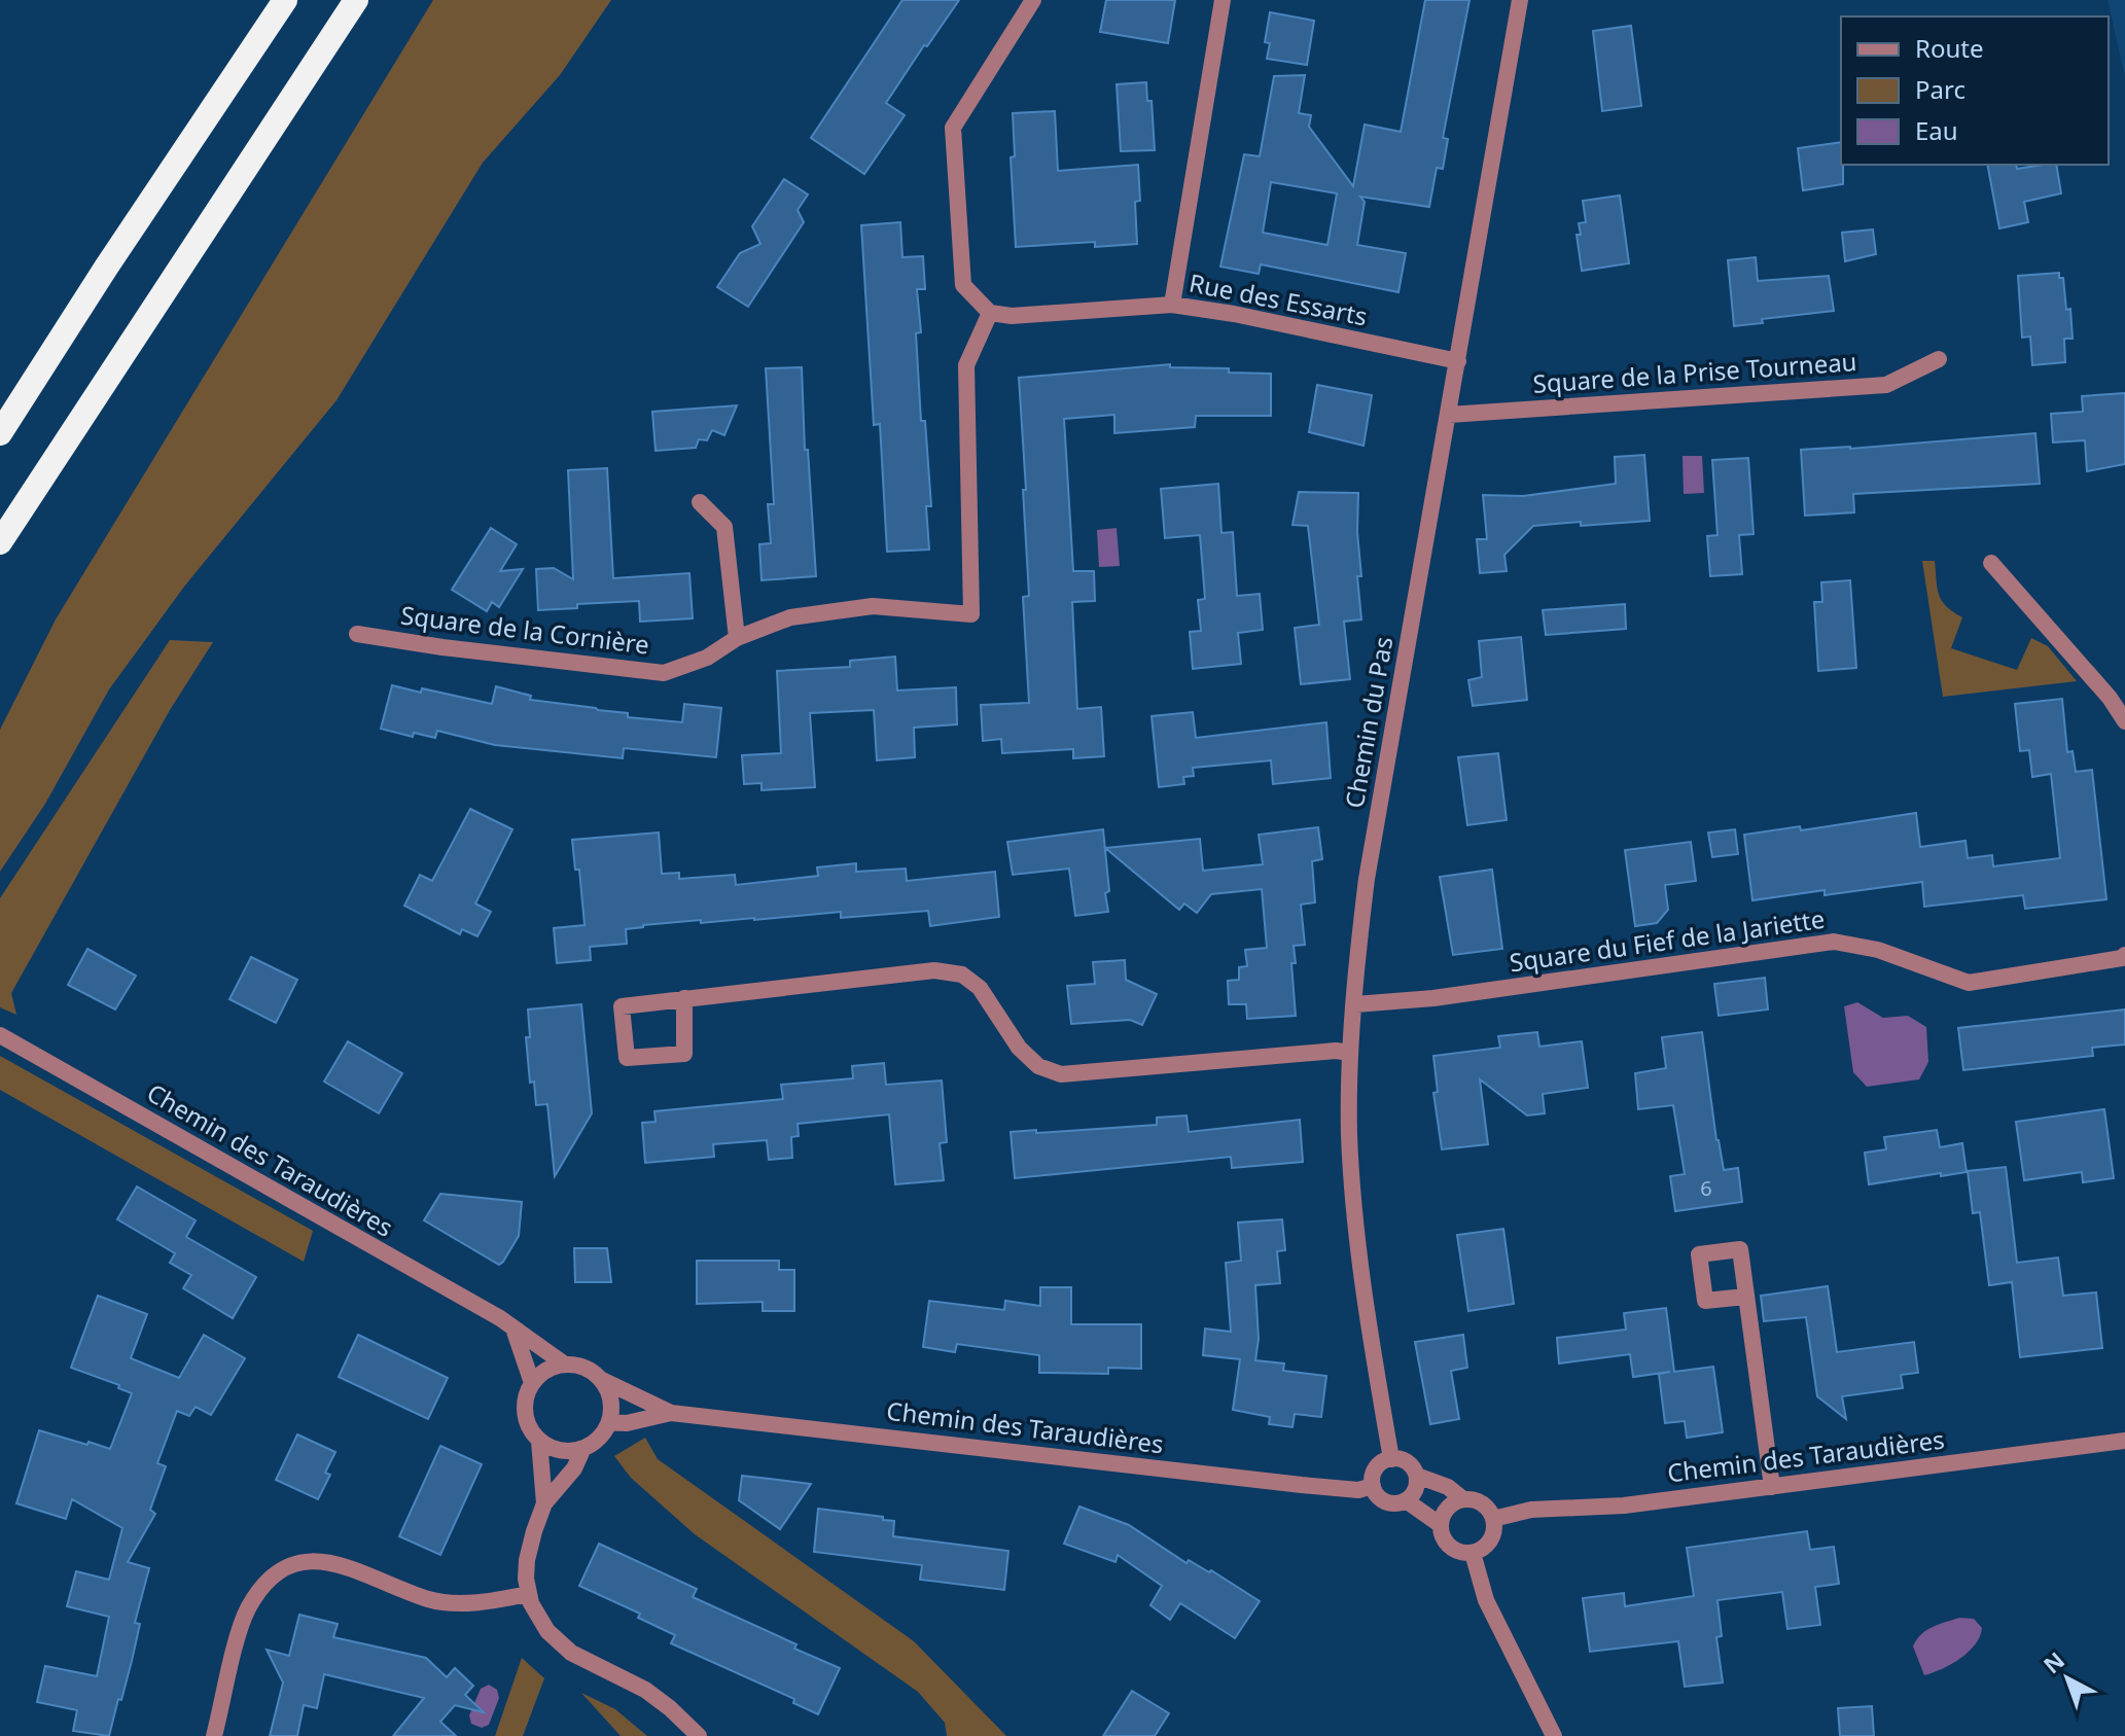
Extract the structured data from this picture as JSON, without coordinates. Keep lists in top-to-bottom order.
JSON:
{
  "streets": {
    "street": [
      "Rue des Essarts",
      "Square de la Prise Tourneau",
      "Square de la Cornière",
      "Chemin du Pas",
      "Square du Fief de la Jariette",
      "Chemin des Taraudières"
    ]
  },
  "crossings": [
    ["Rue des Essarts", "Square de la Cornière"],
    ["Rue des Essarts", "Chemin du Pas"],
    ["Square de la Prise Tourneau", "Chemin du Pas"],
    ["Chemin du Pas", "Square du Fief de la Jariette"],
    ["Chemin du Pas", "Chemin des Taraudières"]
  ],
  "house_numbers": ["6"],
  "legend": ["Route", "Parc", "Eau"],
  "north": "top left"
}
